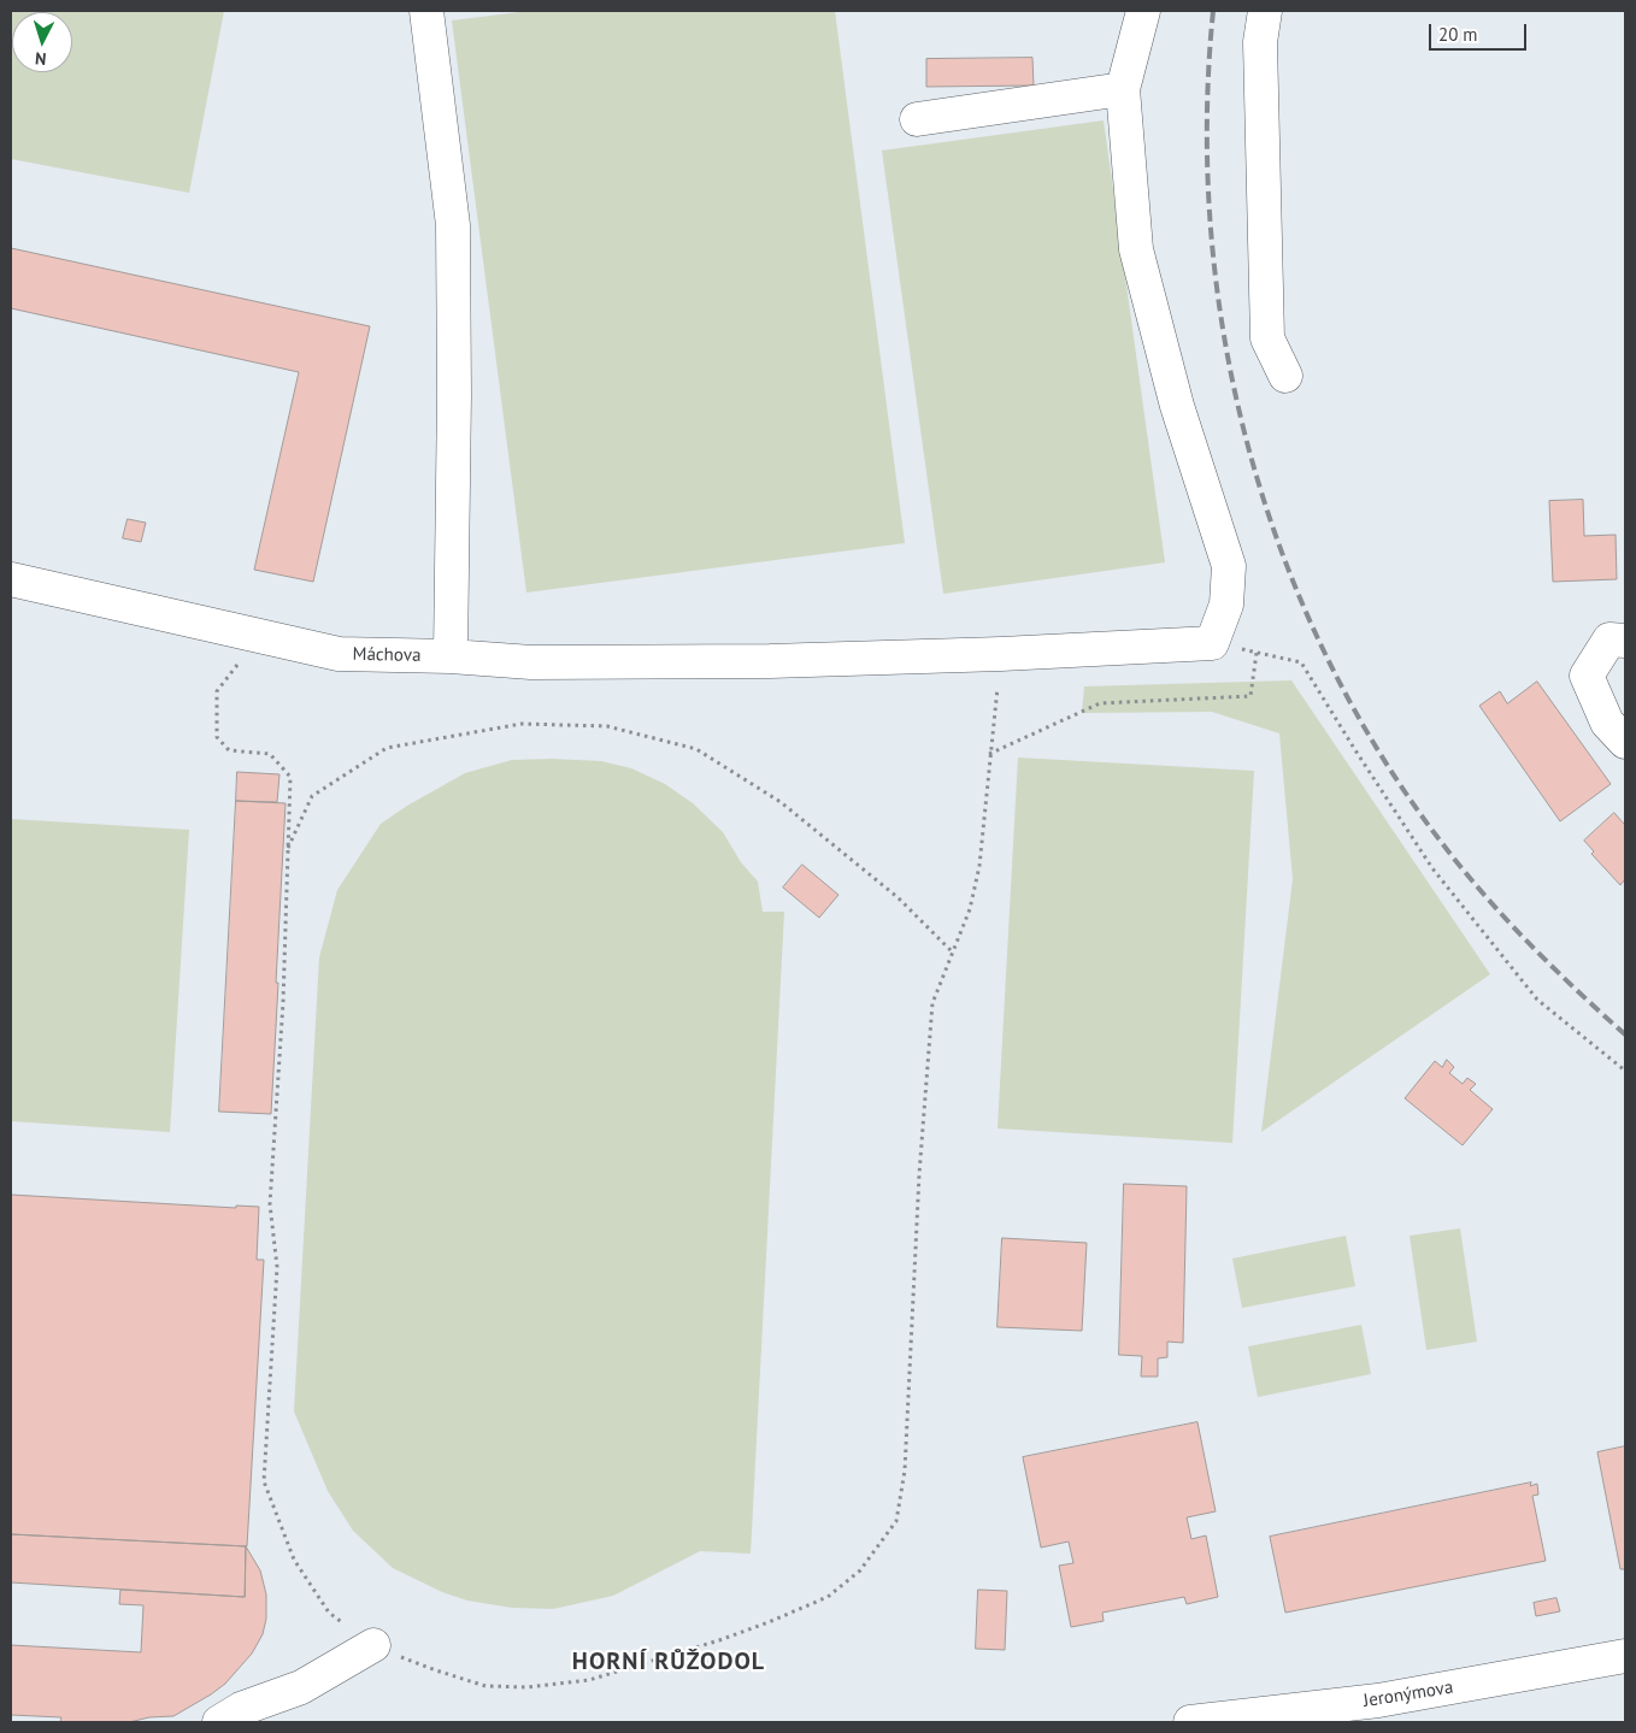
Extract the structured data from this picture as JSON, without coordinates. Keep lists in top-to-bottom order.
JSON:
{
  "streets": {
    "street": ["Máchova", "Jeronýmova"]
  },
  "districts": ["HORNÍ RŮŽODOL"],
  "scale_bar": "20 m",
  "north": "bottom"
}
